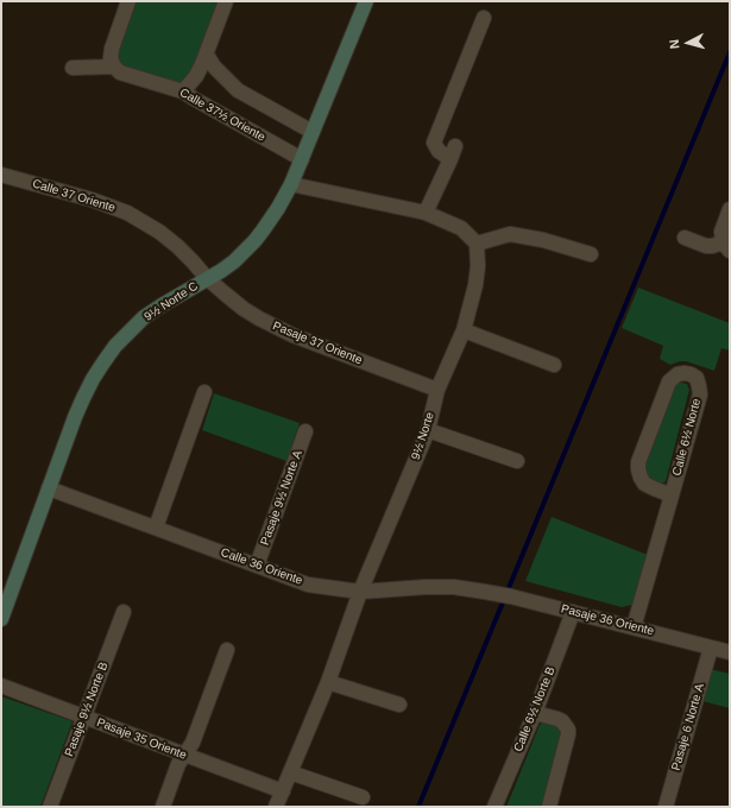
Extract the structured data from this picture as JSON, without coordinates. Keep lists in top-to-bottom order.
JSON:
{
  "streets": {
    "street": [
      "Calle 37½ Oriente",
      "Calle 37 Oriente",
      "9½ Norte C",
      "Pasaje 37 Oriente",
      "9½ Norte",
      "Calle 6½ Norte",
      "Pasaje 9½ Norte A",
      "Calle 36 Oriente",
      "Pasaje 36 Oriente",
      "Pasaje 9½ Norte B",
      "Calle 6½ Norte B",
      "Pasaje 6 Norte A",
      "Pasaje 35 Oriente"
    ]
  },
  "crossings": [
    ["Calle 37½ Oriente", "9½ Norte C"],
    ["Calle 37 Oriente", "9½ Norte C"],
    ["Calle 37 Oriente", "Pasaje 37 Oriente"],
    ["9½ Norte C", "Pasaje 37 Oriente"],
    ["9½ Norte C", "Calle 36 Oriente"],
    ["Pasaje 37 Oriente", "9½ Norte"],
    ["9½ Norte", "Calle 36 Oriente"],
    ["9½ Norte", "Pasaje 35 Oriente"],
    ["Calle 6½ Norte", "Pasaje 36 Oriente"],
    ["Pasaje 9½ Norte A", "Calle 36 Oriente"],
    ["Calle 36 Oriente", "Pasaje 36 Oriente"],
    ["Pasaje 36 Oriente", "Calle 6½ Norte B"],
    ["Pasaje 36 Oriente", "Pasaje 6 Norte A"],
    ["Pasaje 9½ Norte B", "Pasaje 35 Oriente"]
  ],
  "north": "left"
}
